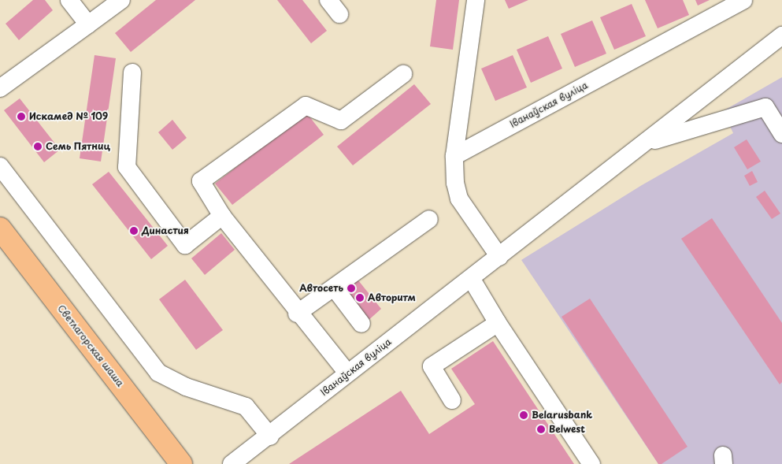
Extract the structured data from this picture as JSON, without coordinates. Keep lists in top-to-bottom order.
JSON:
{
  "streets": {
    "main road": ["Светлагорская шаша"],
    "street": ["Іванаўская вуліца"]
  },
  "places": [
    "Искамед № 109",
    "Семь Пятниц",
    "Династия",
    "Автосеть",
    "Авторитм",
    "Belarusbank",
    "Belwest"
  ]
}
